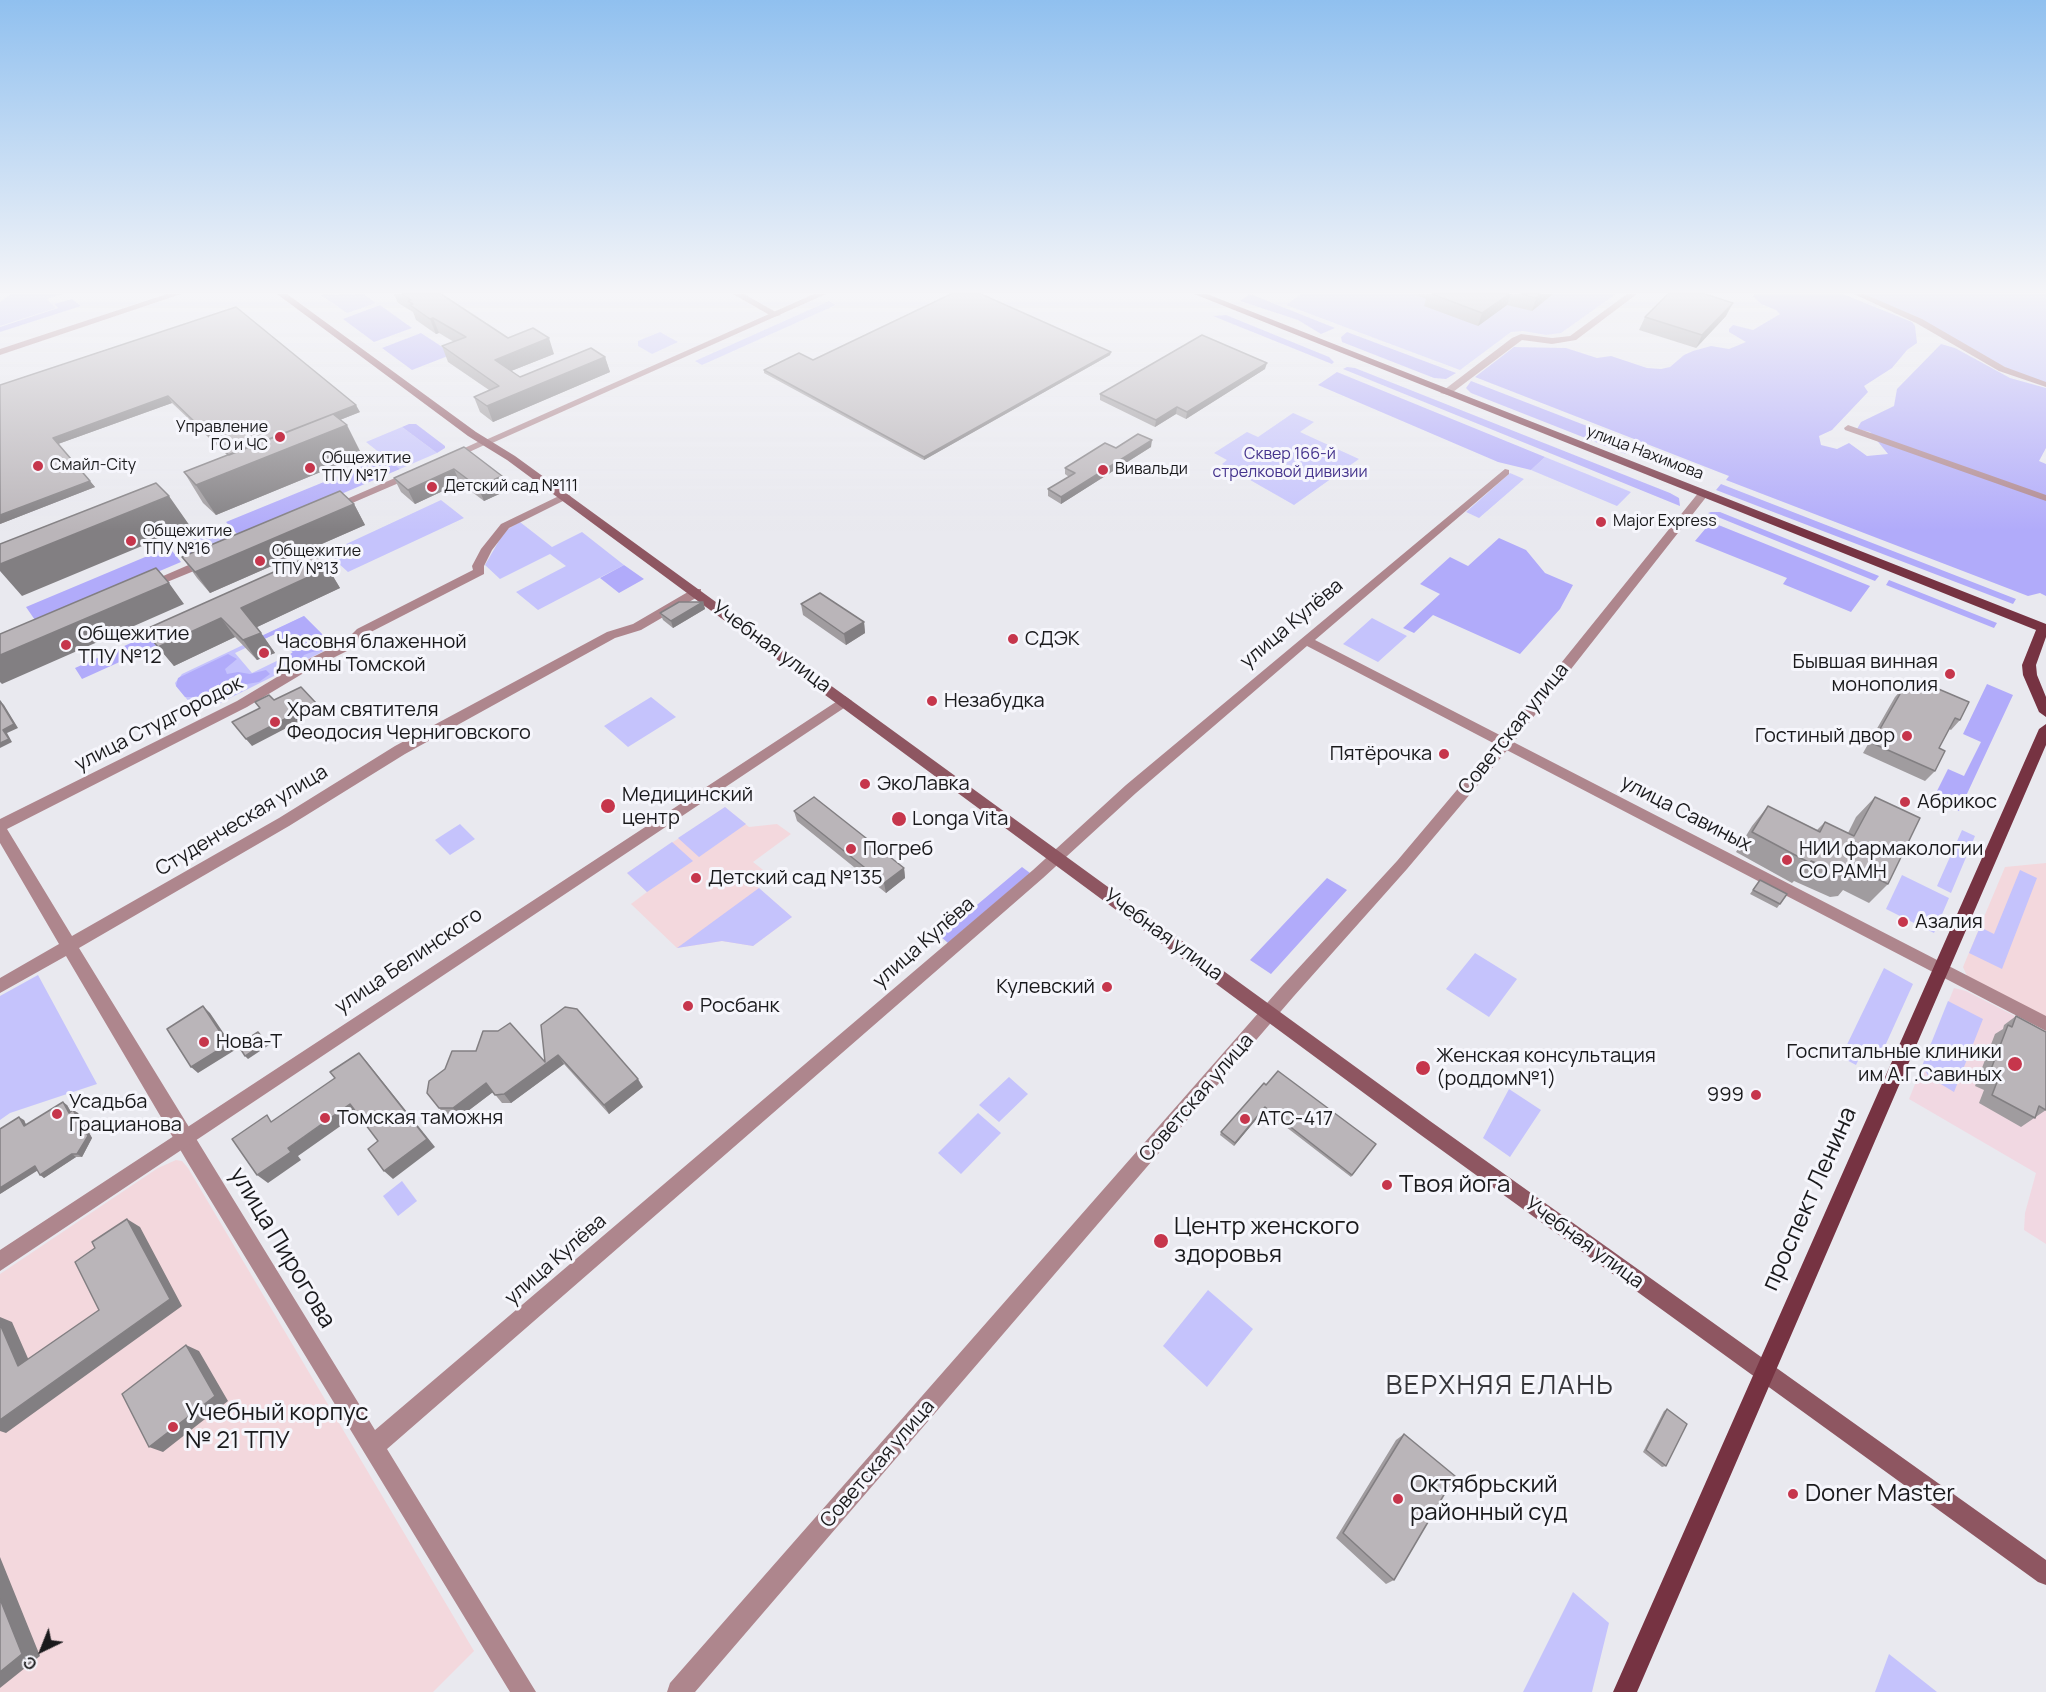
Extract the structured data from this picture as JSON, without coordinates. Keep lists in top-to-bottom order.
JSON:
{
  "streets": {
    "main road": ["улица Нахимова", "Учебная улица", "проспект Ленина"],
    "street": [
      "улица Кулёва",
      "улица Студгородок",
      "Советская улица",
      "улица Савиных",
      "Студенческая улица",
      "улица Белинского",
      "улица Пирогова"
    ]
  },
  "crossings": [
    ["улица Нахимова", "Советская улица"],
    ["улица Кулёва", "Учебная улица"],
    ["улица Кулёва", "улица Савиных"],
    ["улица Кулёва", "улица Пирогова"],
    ["Учебная улица", "улица Студгородок"],
    ["Учебная улица", "Советская улица"],
    ["Учебная улица", "Студенческая улица"],
    ["Учебная улица", "улица Белинского"],
    ["Учебная улица", "проспект Ленина"],
    ["улица Студгородок", "улица Пирогова"],
    ["Советская улица", "улица Савиных"],
    ["улица Савиных", "проспект Ленина"],
    ["Студенческая улица", "улица Пирогова"],
    ["улица Белинского", "улица Пирогова"]
  ],
  "districts": ["ВЕРХНЯЯ ЕЛАНЬ"],
  "parks": ["Сквер 166-й стрелковой дивизии"],
  "places": [
    "Управление ГО и ЧС",
    "Смайл-City",
    "Общежитие ТПУ №17",
    "Вивальди",
    "Детский сад №111",
    "Major Express",
    "Общежитие ТПУ №16",
    "Общежитие ТПУ №13",
    "СДЭК",
    "Общежитие ТПУ №12",
    "Часовня блаженной Домны Томской",
    "Бывшая винная монополия",
    "Незабудка",
    "Храм святителя Феодосия Черниговского",
    "Гостиный двор",
    "Пятёрочка",
    "ЭкоЛавка",
    "Абрикос",
    "Медицинский центр",
    "Longa Vita",
    "Погреб",
    "НИИ фармакологии СО РАМН",
    "Детский сад №135",
    "Азалия",
    "Кулевский",
    "Росбанк",
    "Нова-Т",
    "Госпитальные клиники им А.Г.Савиных",
    "Женская консультация (роддом№1)",
    "999",
    "Усадьба Грацианова",
    "Томская таможня",
    "АТС-417",
    "Твоя йога",
    "Центр женского здоровья",
    "Учебный корпус № 21 ТПУ",
    "Doner Master",
    "Октябрьский районный суд"
  ],
  "north": "bottom left"
}
